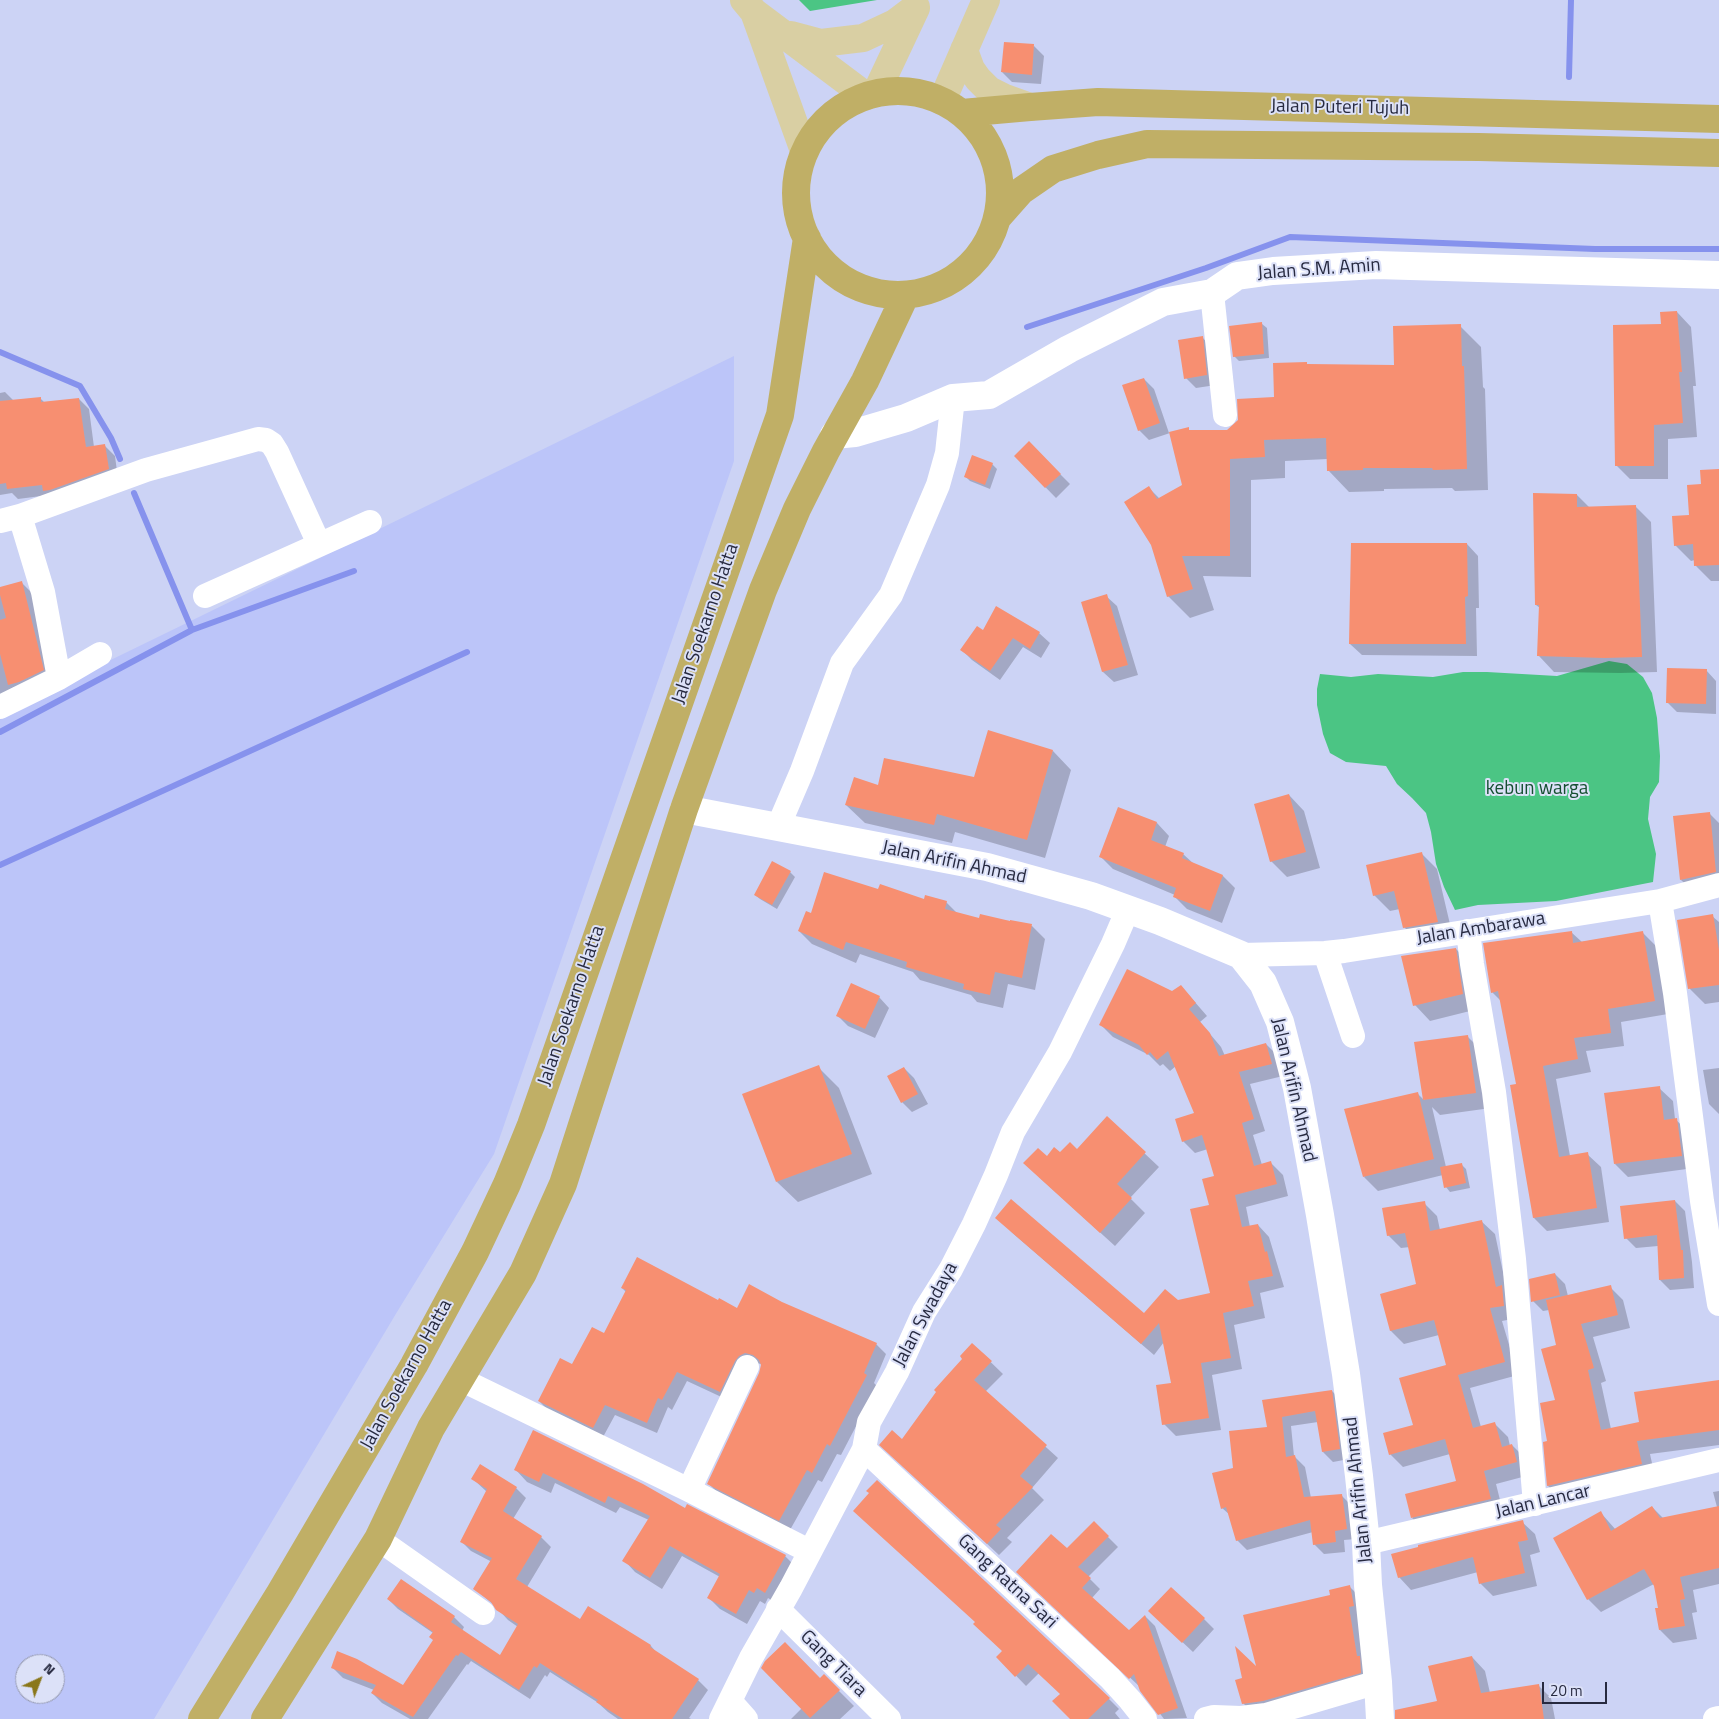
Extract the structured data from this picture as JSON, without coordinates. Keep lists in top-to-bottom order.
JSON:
{
  "streets": {
    "highway": ["Jalan Puteri Tujuh", "Jalan Soekarno Hatta"],
    "street": [
      "Jalan S.M. Amin",
      "Jalan Arifin Ahmad",
      "Jalan Ambarawa",
      "Jalan Swadaya",
      "Jalan Lancar",
      "Gang Ratna Sari",
      "Gang Tiara"
    ]
  },
  "crossings": [
    ["Jalan Arifin Ahmad", "Jalan Ambarawa"],
    ["Jalan Arifin Ahmad", "Jalan Swadaya"],
    ["Jalan Arifin Ahmad", "Jalan Lancar"],
    ["Jalan Swadaya", "Gang Ratna Sari"],
    ["Jalan Swadaya", "Gang Tiara"]
  ],
  "parks": ["kebun warga"],
  "scale_bar": "20 m",
  "north": "top right"
}
